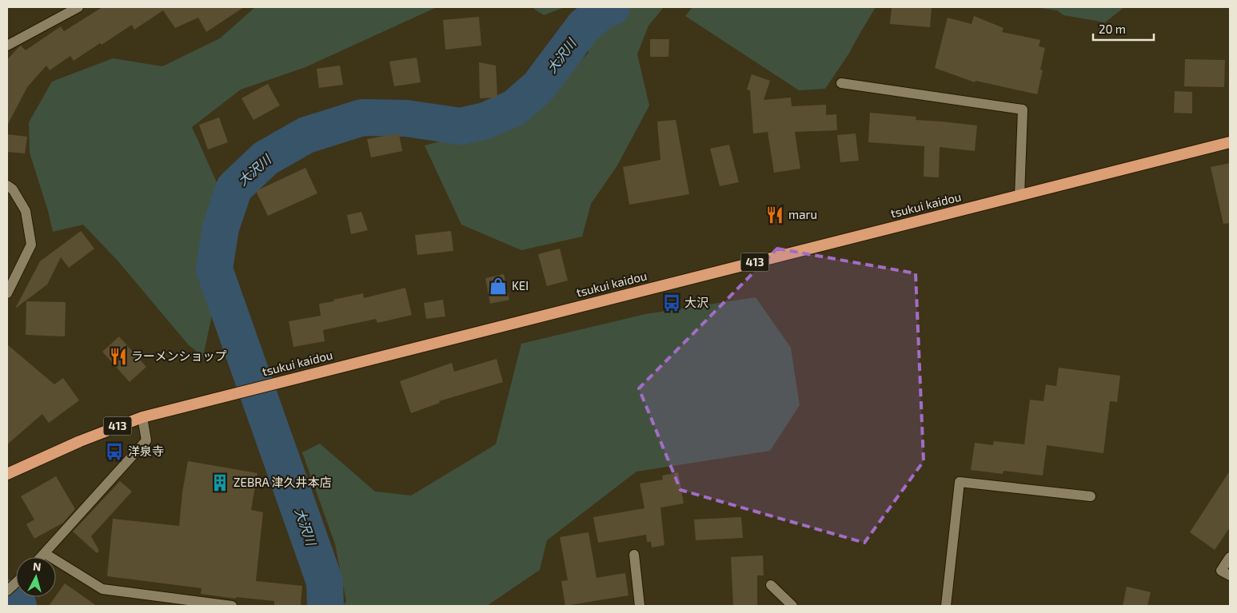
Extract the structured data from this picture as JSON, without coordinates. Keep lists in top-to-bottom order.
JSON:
{
  "streets": {
    "highway": ["tsukui kaidou", "413"]
  },
  "water": ["大沢川"],
  "places": {
    "restaurant": ["maru", "ラーメンショップ"],
    "shop": ["KEI"],
    "bus stop": ["大沢", "洋泉寺"],
    "building": ["ZEBRA 津久井本店"]
  },
  "scale_bar": "20 m",
  "north": "top"
}
